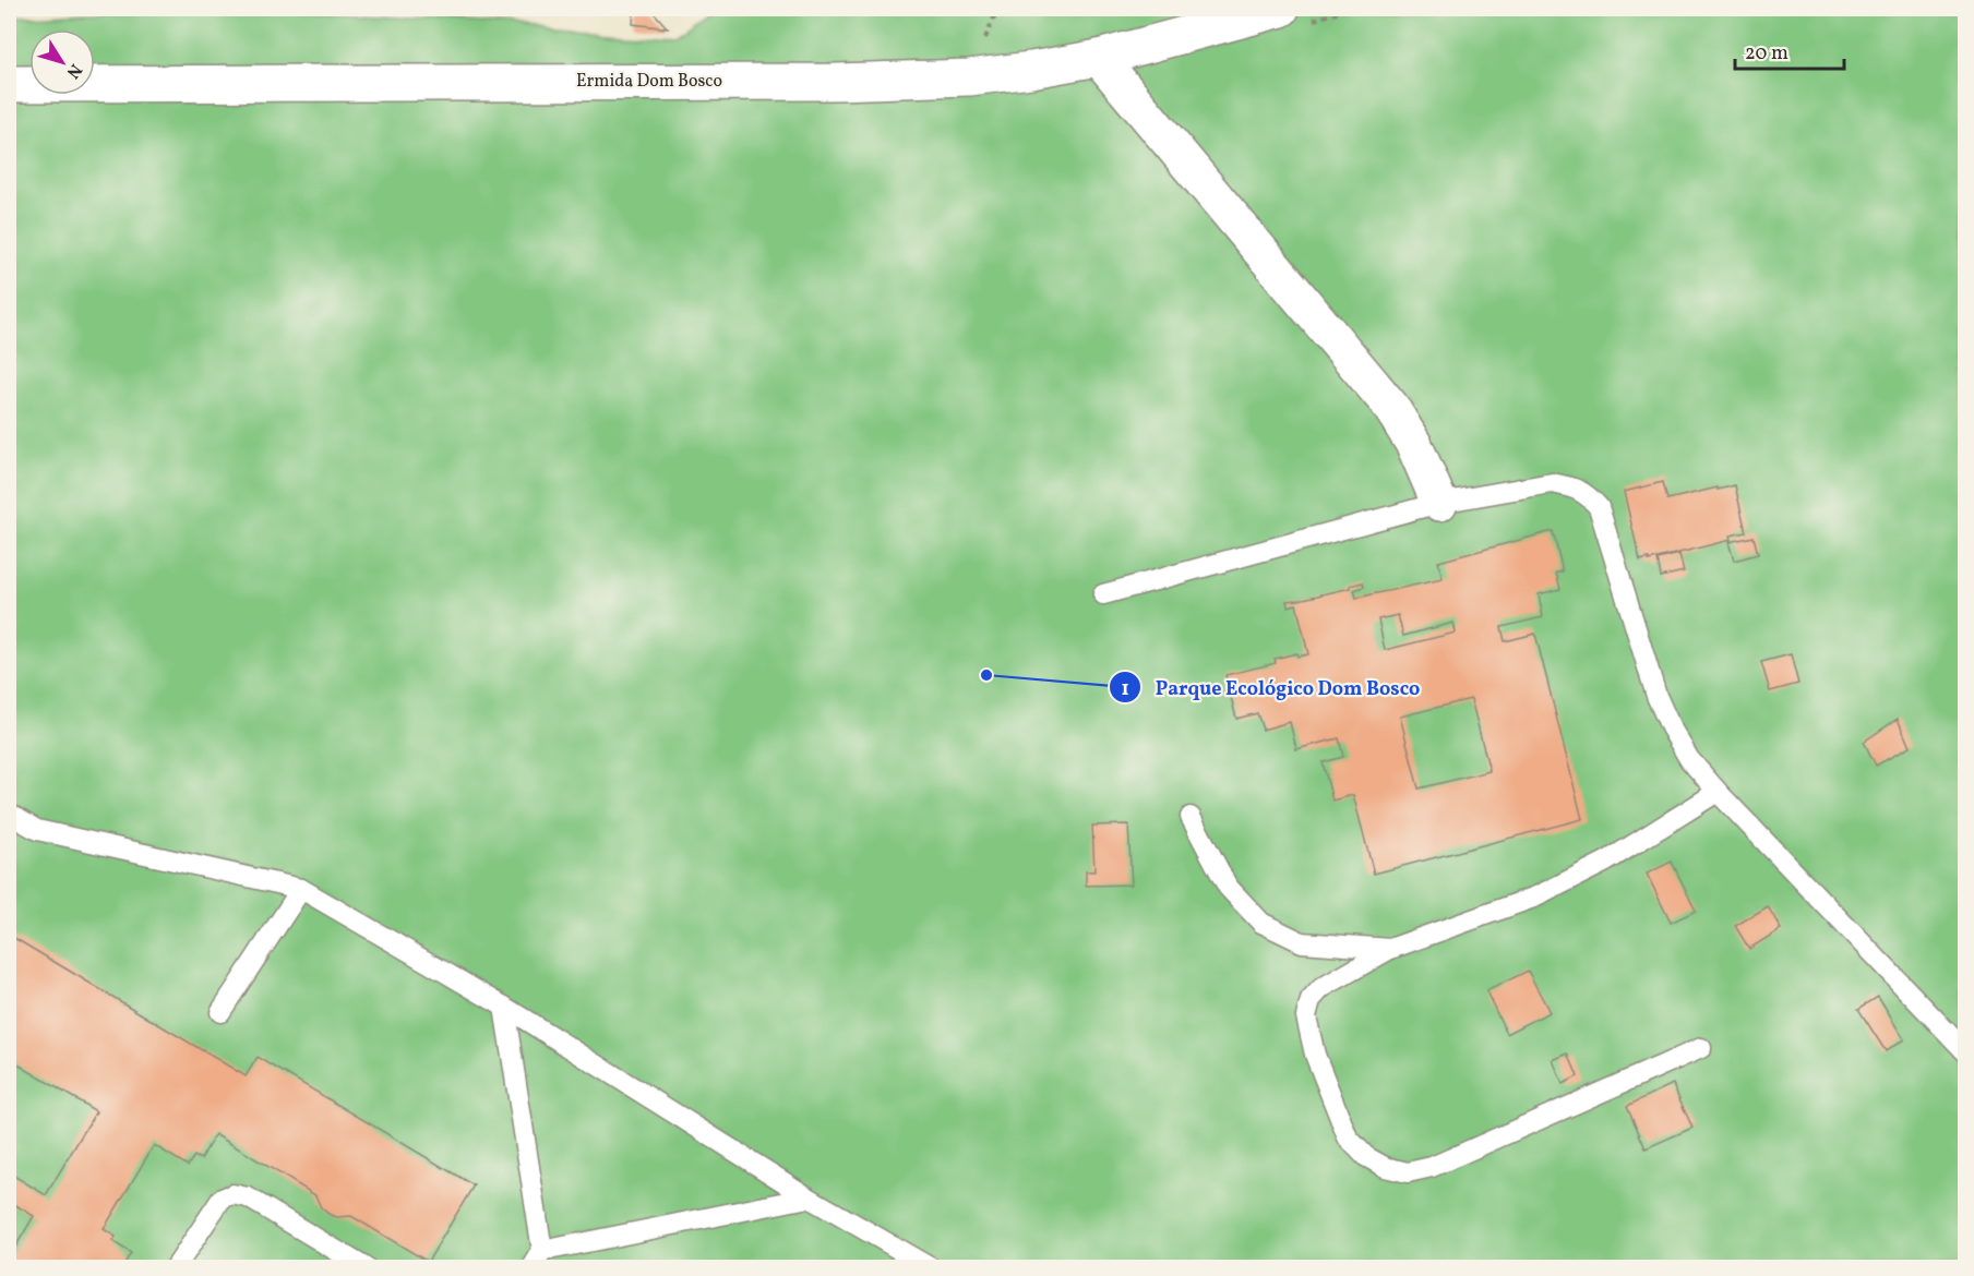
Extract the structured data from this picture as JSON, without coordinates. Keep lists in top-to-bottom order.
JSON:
{
  "streets": {
    "street": ["Ermida Dom Bosco"]
  },
  "places": ["Parque Ecológico Dom Bosco"],
  "scale_bar": "20 m",
  "north": "bottom right"
}
